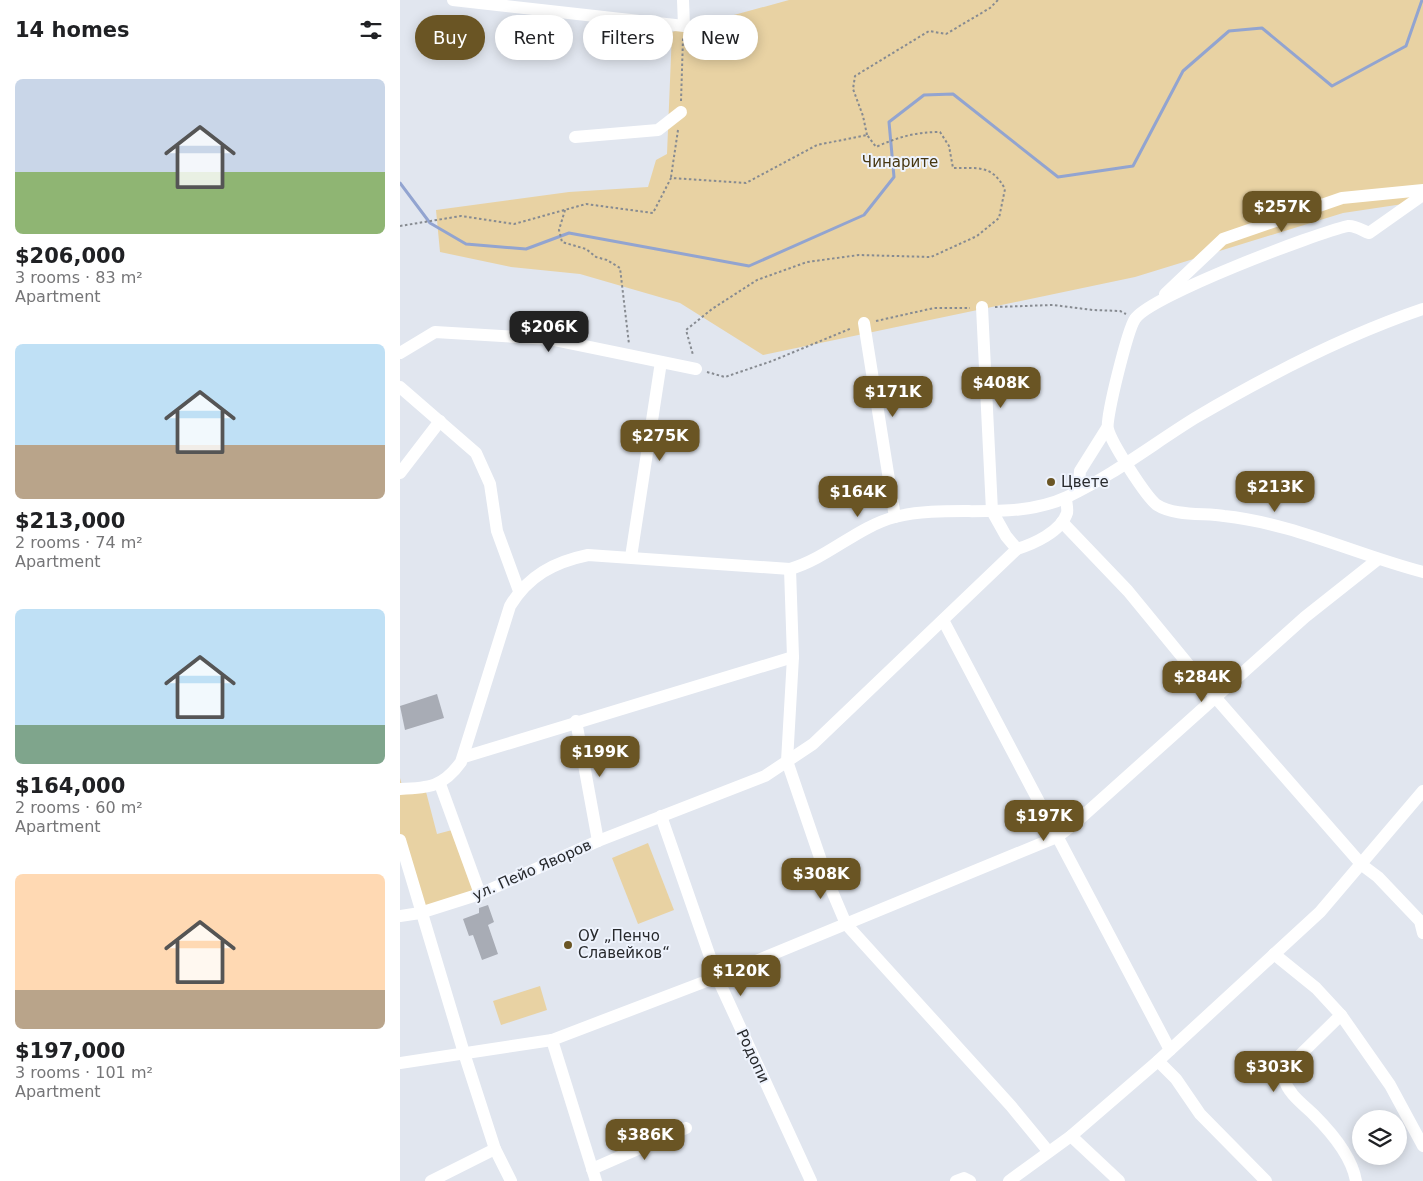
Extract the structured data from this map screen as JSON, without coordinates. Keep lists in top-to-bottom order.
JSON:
{
  "streets": {
    "street": ["ул. Пейо Яворов", "Родопи"]
  },
  "crossings": [
    ["ул. Пейо Яворов", "Родопи"]
  ],
  "parks": ["Чинарите"],
  "places": ["Цвете", "ОУ „Пенчо Славейков“"],
  "page": {
    "heading": "14 homes",
    "chip": [
      "Buy",
      "Rent",
      "Filters",
      "New"
    ],
    "list": [
      {
        "name": "$206,000",
        "note": "3 rooms · 83 m² · Apartment"
      },
      {
        "name": "$213,000",
        "note": "2 rooms · 74 m² · Apartment"
      },
      {
        "name": "$164,000",
        "note": "2 rooms · 60 m² · Apartment"
      },
      {
        "name": "$197,000",
        "note": "3 rooms · 101 m² · Apartment"
      }
    ],
    "price": [
      "$257K",
      "$206K",
      "$408K",
      "$171K",
      "$275K",
      "$213K",
      "$164K",
      "$284K",
      "$199K",
      "$197K",
      "$308K",
      "$120K",
      "$303K",
      "$386K"
    ]
  }
}
